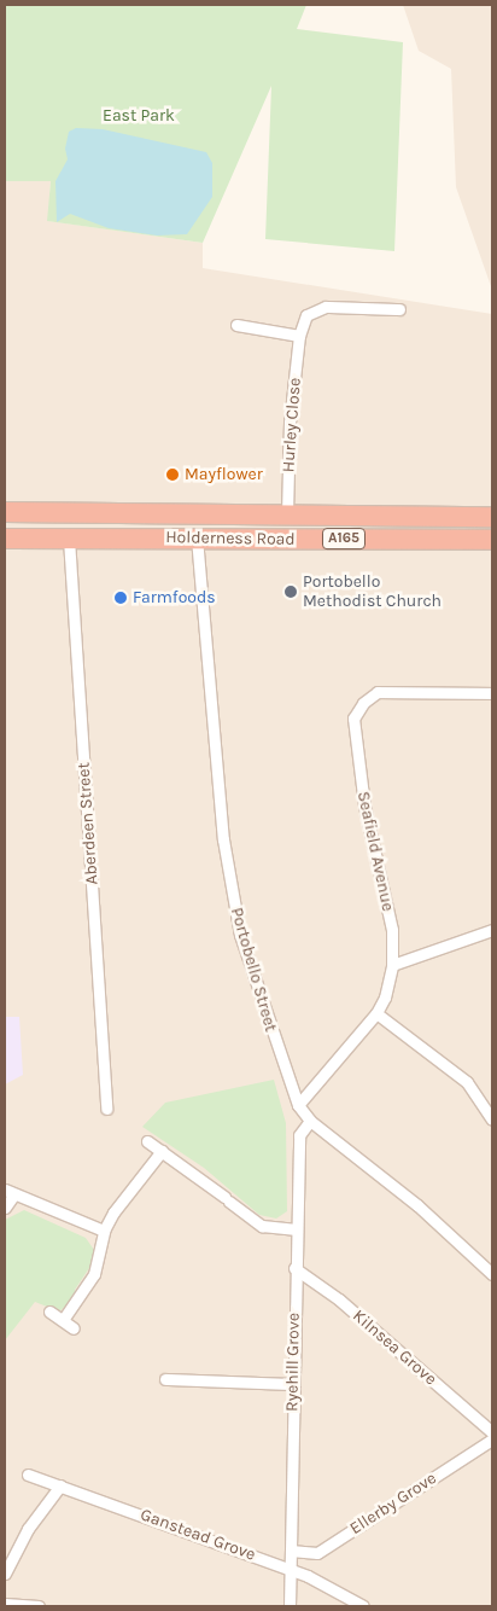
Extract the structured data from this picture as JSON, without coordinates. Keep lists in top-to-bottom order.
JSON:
{
  "streets": {
    "highway": ["Holderness Road", "A165"],
    "street": [
      "Hurley Close",
      "Aberdeen Street",
      "Seafield Avenue",
      "Portobello Street",
      "Kilnsea Grove",
      "Ryehill Grove",
      "Ellerby Grove",
      "Ganstead Grove"
    ]
  },
  "crossings": [
    ["Hurley Close", "Holderness Road"],
    ["Holderness Road", "Aberdeen Street"],
    ["Holderness Road", "Portobello Street"],
    ["Seafield Avenue", "Portobello Street"],
    ["Portobello Street", "Ryehill Grove"],
    ["Kilnsea Grove", "Ryehill Grove"],
    ["Ryehill Grove", "Ellerby Grove"],
    ["Ryehill Grove", "Ganstead Grove"]
  ],
  "parks": ["East Park"],
  "places": ["Mayflower", "Portobello Methodist Church", "Farmfoods"]
}
